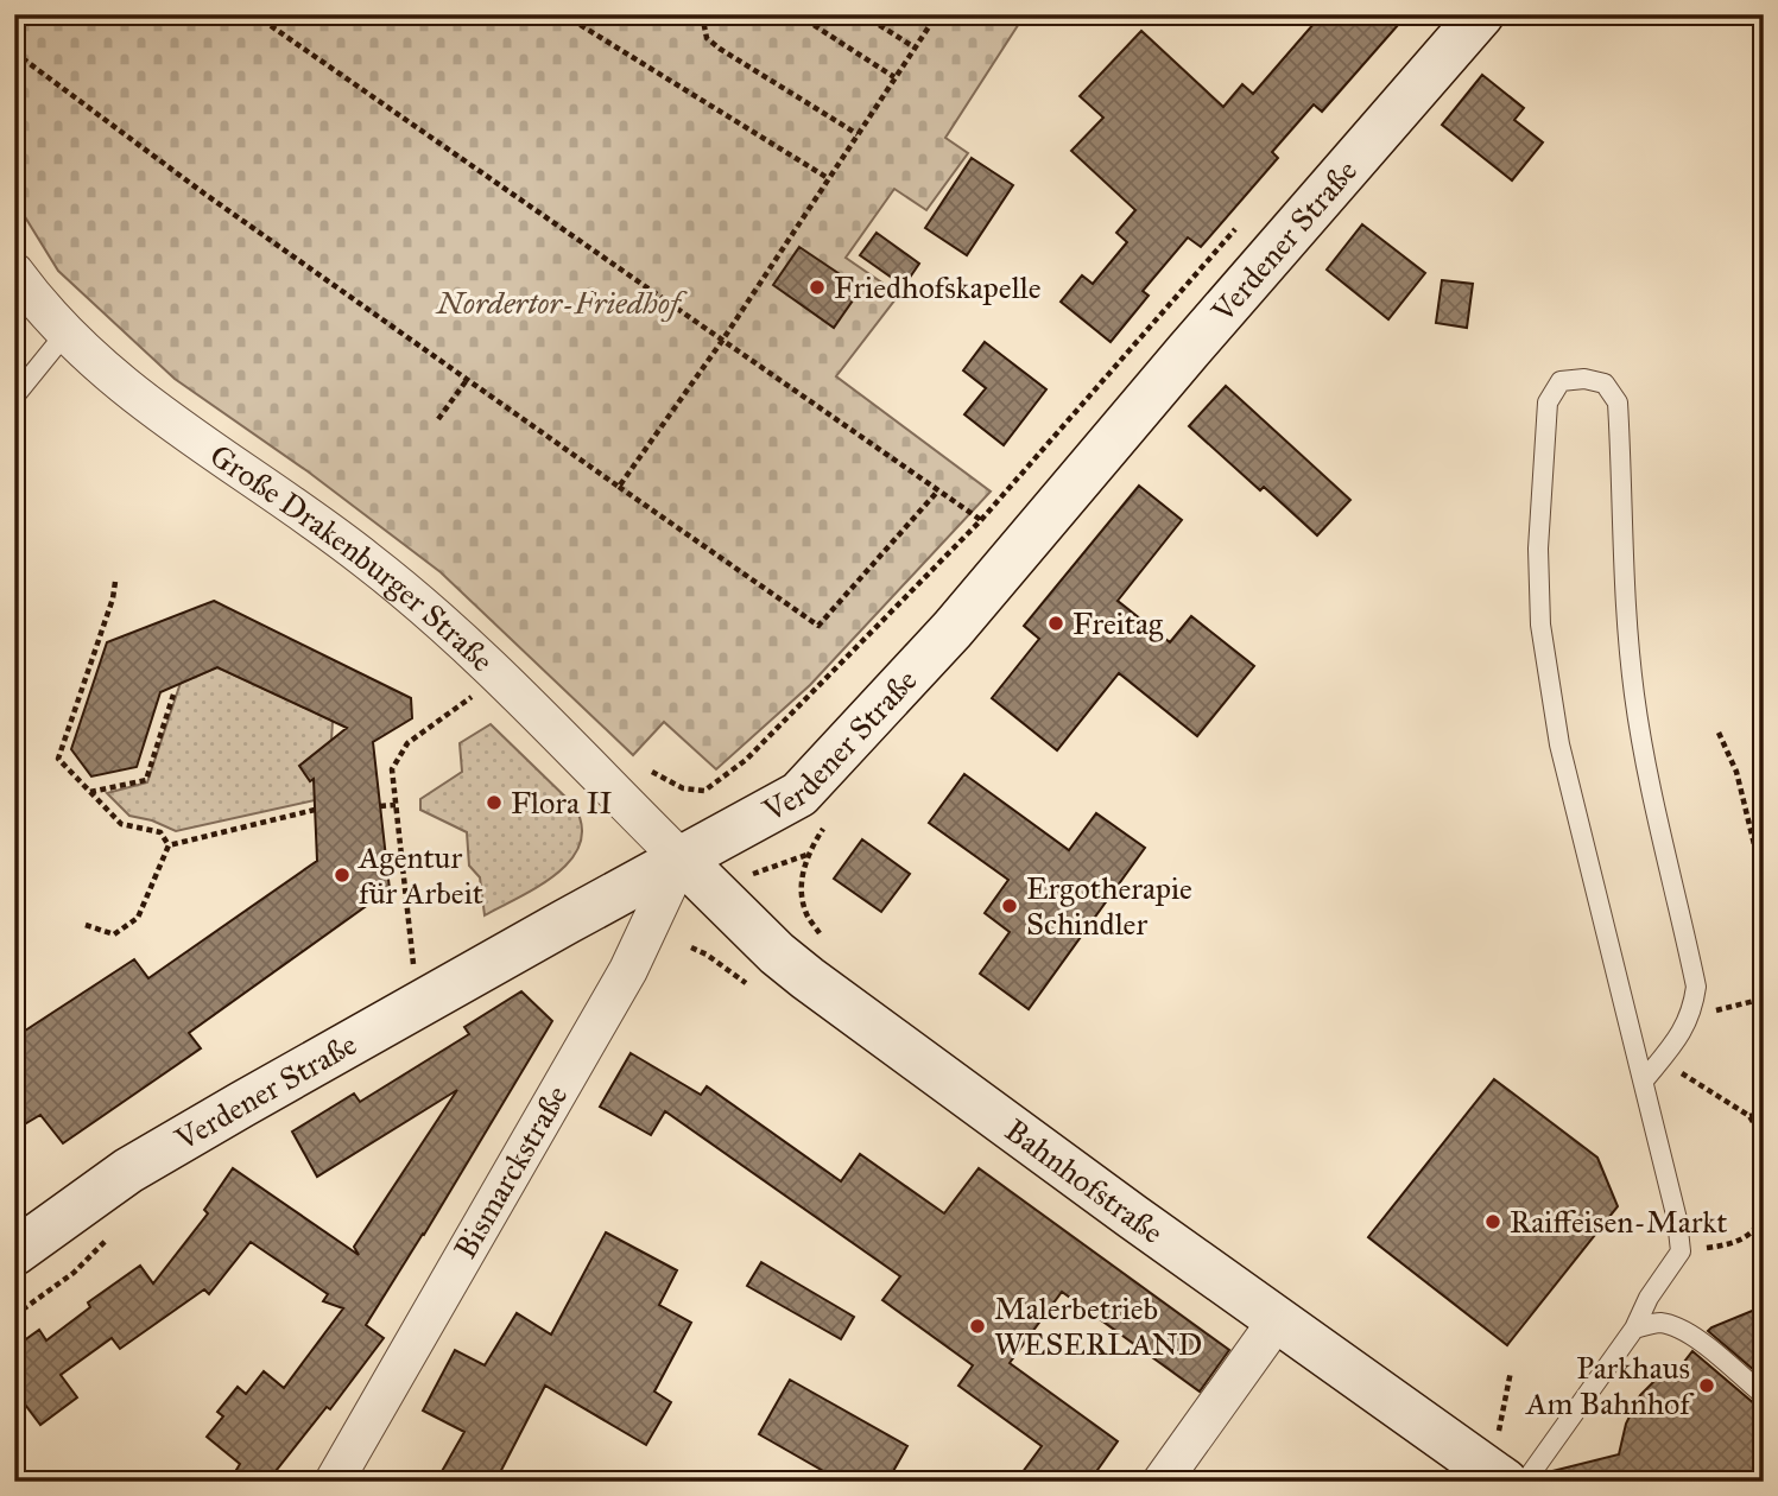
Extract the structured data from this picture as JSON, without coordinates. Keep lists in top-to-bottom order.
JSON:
{
  "streets": {
    "main road": ["Verdener Straße", "Bahnhofstraße"],
    "street": ["Große Drakenburger Straße", "Bismarckstraße"]
  },
  "crossings": [
    ["Verdener Straße", "Große Drakenburger Straße"],
    ["Verdener Straße", "Bismarckstraße"],
    ["Verdener Straße", "Bahnhofstraße"],
    ["Große Drakenburger Straße", "Bismarckstraße"],
    ["Große Drakenburger Straße", "Bahnhofstraße"],
    ["Bismarckstraße", "Bahnhofstraße"]
  ],
  "parks": ["Nordertor-Friedhof"],
  "places": [
    "Friedhofskapelle",
    "Freitag",
    "Flora II",
    "Agentur für Arbeit",
    "Ergotherapie Schindler",
    "Raiffeisen-Markt",
    "Malerbetrieb WESERLAND",
    "Parkhaus Am Bahnhof"
  ]
}
